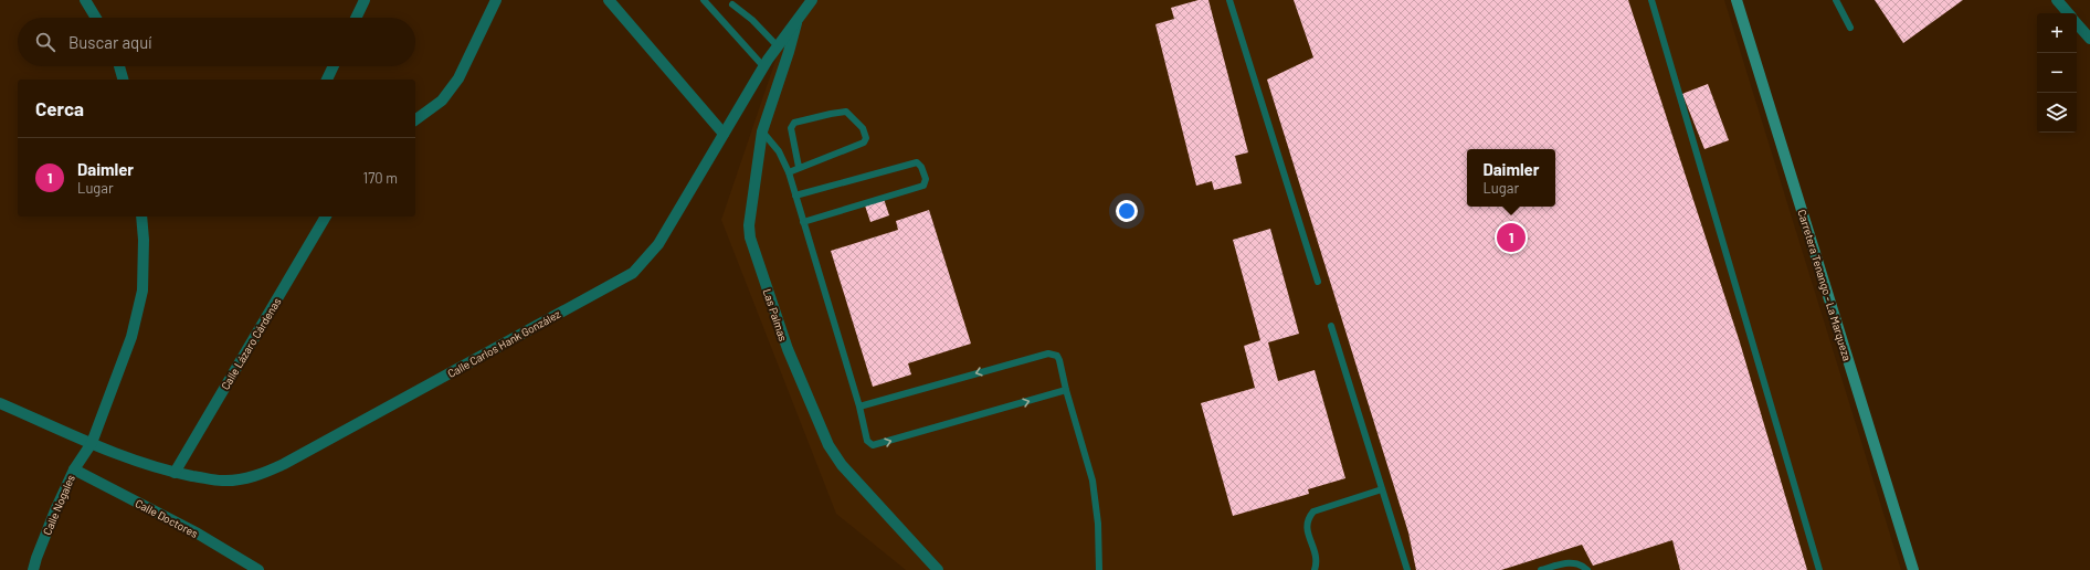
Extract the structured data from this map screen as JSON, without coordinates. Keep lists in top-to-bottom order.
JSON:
{
  "streets": {
    "main road": ["Carretera Tenango - La Marqueza"],
    "street": [
      "Las Palmas",
      "Calle Lázaro Cárdenas",
      "Calle Carlos Hank González",
      "Calle Nogales",
      "Calle Doctores"
    ]
  },
  "crossings": [
    ["Las Palmas", "Calle Carlos Hank González"],
    ["Calle Lázaro Cárdenas", "Calle Carlos Hank González"],
    ["Calle Carlos Hank González", "Calle Nogales"],
    ["Calle Nogales", "Calle Doctores"]
  ],
  "page": {
    "map_buttons": ["+", "−"],
    "search": "Buscar aquí",
    "heading": "Cerca",
    "list": [
      {
        "mark": "1",
        "name": "Daimler",
        "note": "Lugar",
        "value": "170 m"
      }
    ],
    "popup": ["Daimler", "Lugar"],
    "pins": "1"
  }
}
